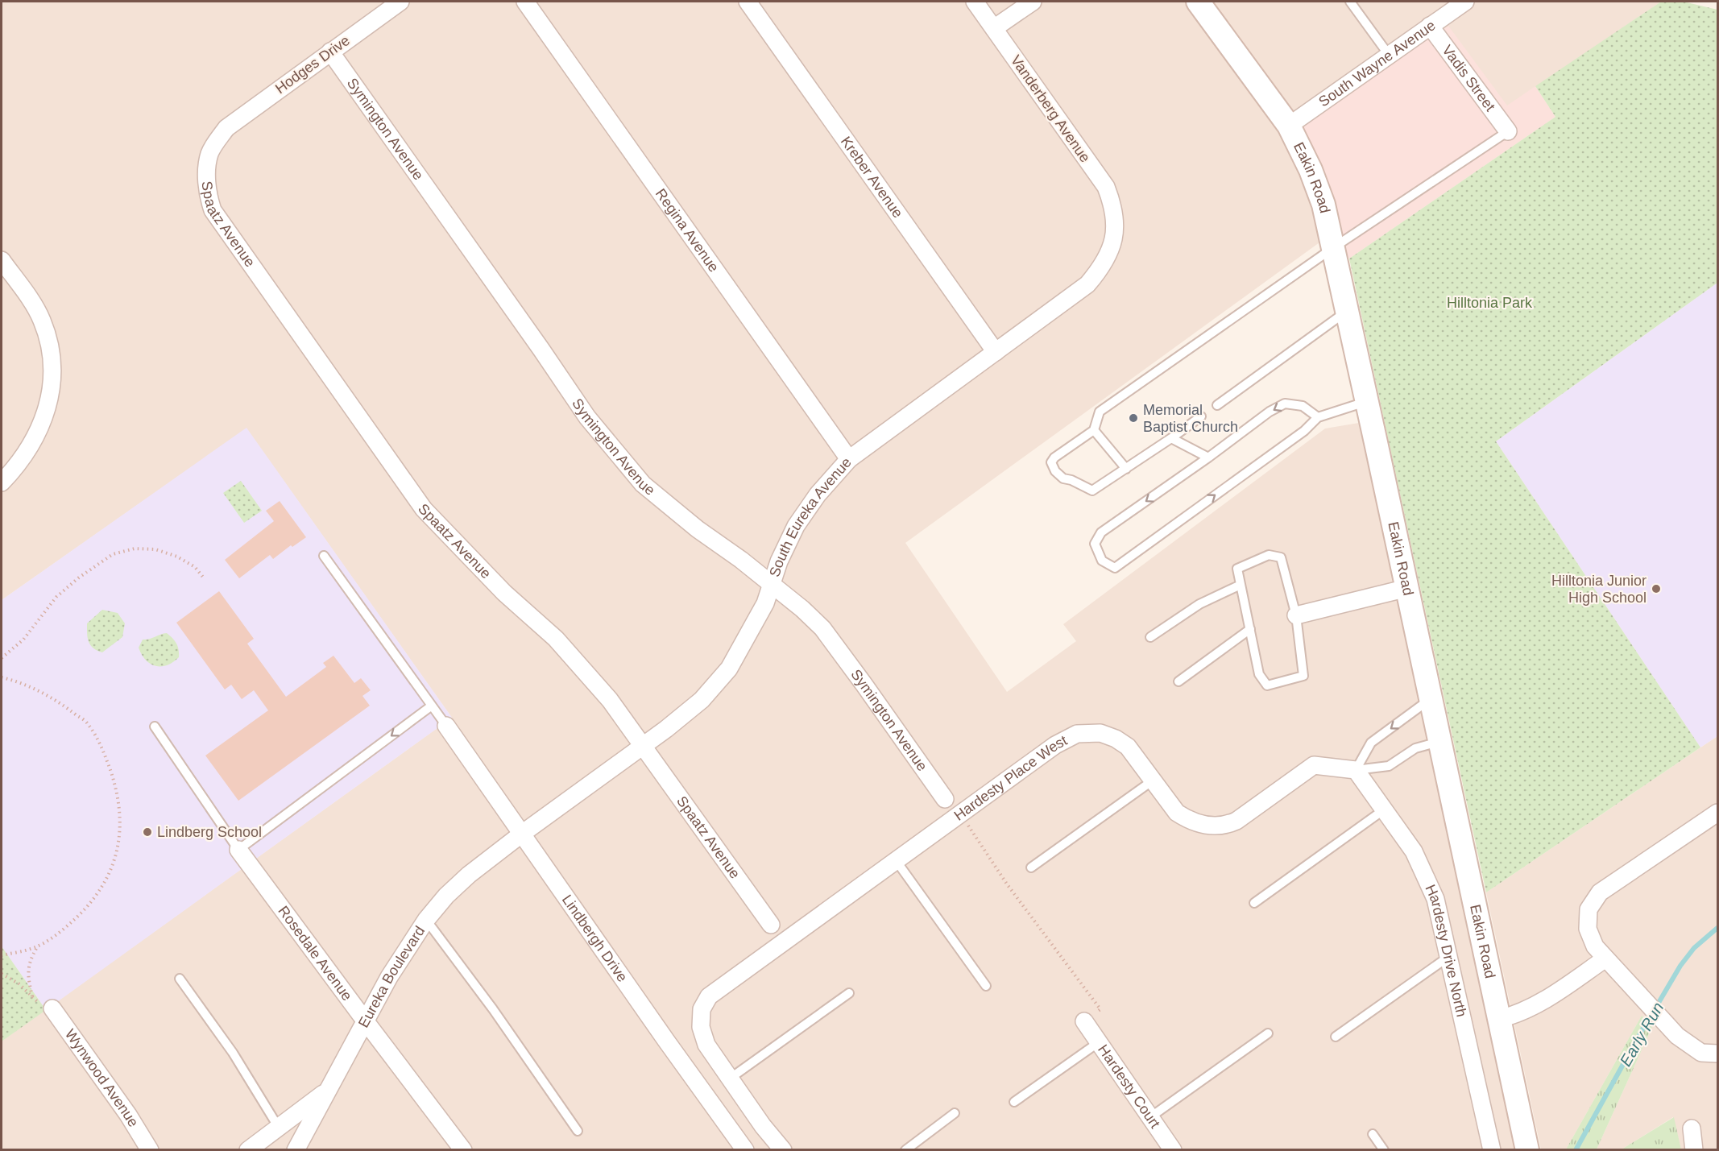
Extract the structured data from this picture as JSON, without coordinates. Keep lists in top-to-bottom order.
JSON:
{
  "streets": {
    "street": [
      "South Wayne Avenue",
      "Hodges Drive",
      "Vadis Street",
      "Vanderberg Avenue",
      "Symington Avenue",
      "Kreber Avenue",
      "Eakin Road",
      "Spaatz Avenue",
      "Regina Avenue",
      "South Eureka Avenue",
      "Hardesty Place West",
      "Lindbergh Drive",
      "Hardesty Drive North",
      "Rosedale Avenue",
      "Eureka Boulevard",
      "Wynwood Avenue",
      "Hardesty Court"
    ]
  },
  "crossings": [
    ["South Wayne Avenue", "Vadis Street"],
    ["South Wayne Avenue", "Eakin Road"],
    ["Hodges Drive", "Symington Avenue"],
    ["Hodges Drive", "Spaatz Avenue"],
    ["Vanderberg Avenue", "South Eureka Avenue"],
    ["Symington Avenue", "South Eureka Avenue"],
    ["Kreber Avenue", "South Eureka Avenue"],
    ["Eakin Road", "Hardesty Place West"],
    ["Spaatz Avenue", "South Eureka Avenue"],
    ["Regina Avenue", "South Eureka Avenue"],
    ["South Eureka Avenue", "Lindbergh Drive"],
    ["South Eureka Avenue", "Eureka Boulevard"],
    ["Hardesty Place West", "Hardesty Drive North"],
    ["Lindbergh Drive", "Eureka Boulevard"],
    ["Rosedale Avenue", "Eureka Boulevard"]
  ],
  "water": ["Early Run"],
  "parks": ["Hilltonia Park"],
  "places": ["Memorial Baptist Church", "Hilltonia Junior High School", "Lindberg School"]
}
